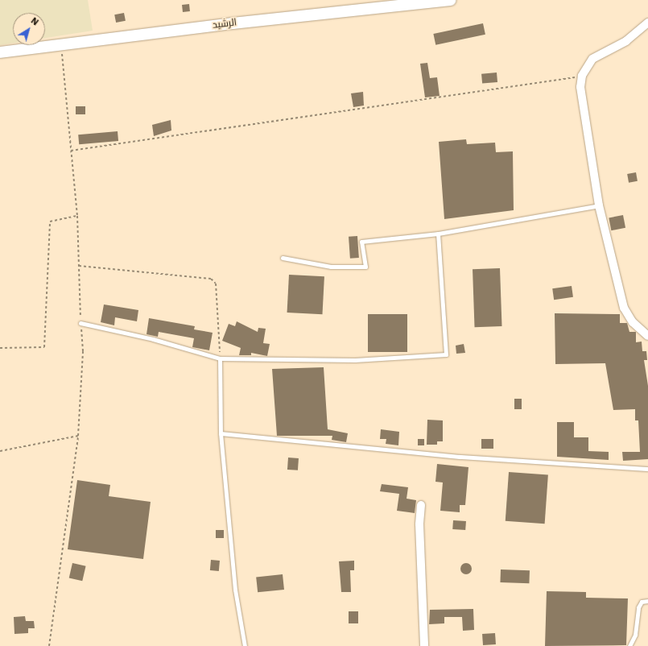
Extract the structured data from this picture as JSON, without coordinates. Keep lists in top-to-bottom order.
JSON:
{
  "streets": {
    "main road": ["الرشيد"]
  },
  "north": "top right"
}
